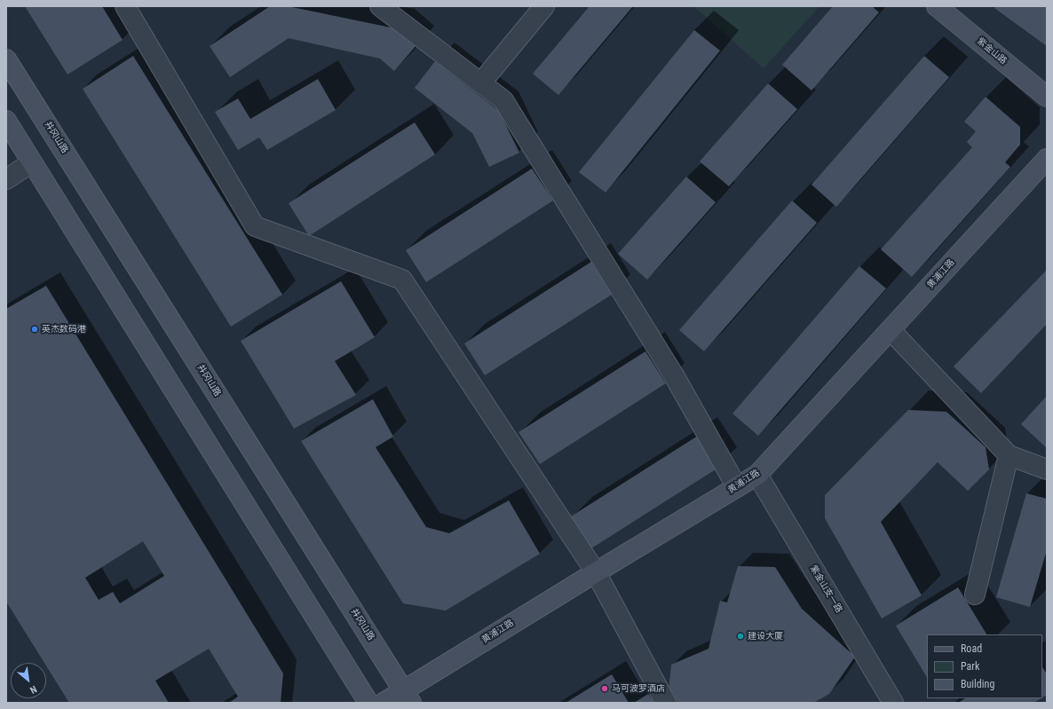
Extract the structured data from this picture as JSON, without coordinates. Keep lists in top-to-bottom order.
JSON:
{
  "streets": {
    "main road": ["紫金山路", "井冈山路", "黄浦江路"],
    "street": ["紫金山支一路"]
  },
  "crossings": [
    ["井冈山路", "黄浦江路"],
    ["黄浦江路", "紫金山支一路"]
  ],
  "places": ["英杰数码港", "建设大厦", "马可波罗酒店"],
  "legend": ["Road", "Park", "Building"],
  "north": "bottom right"
}
